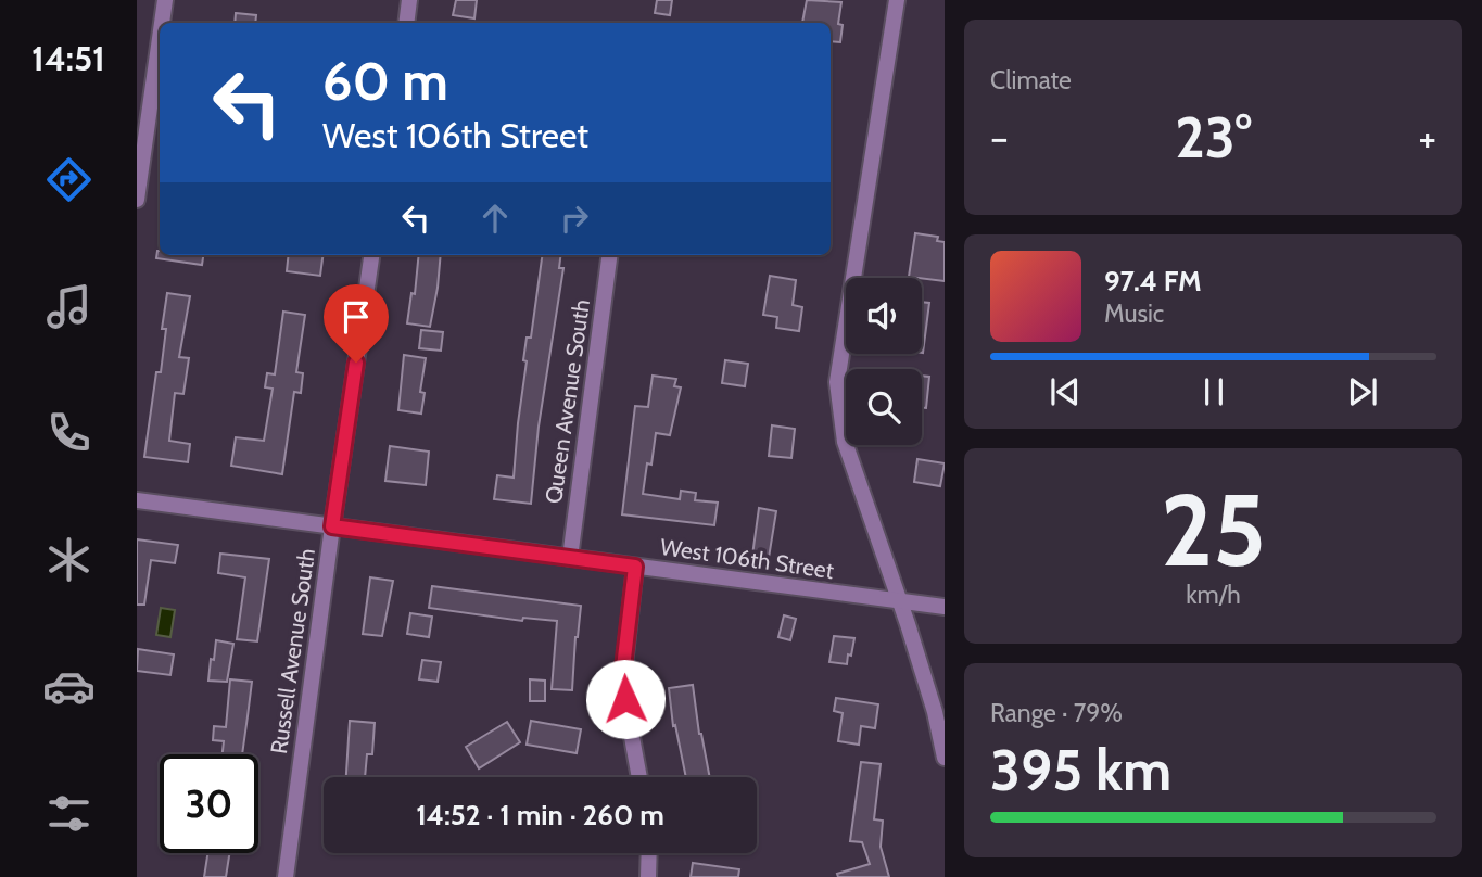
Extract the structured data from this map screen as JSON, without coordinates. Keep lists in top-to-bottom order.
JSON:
{
  "streets": {
    "street": ["Queen Avenue South", "West 106th Street", "Russell Avenue South"]
  },
  "crossings": [
    ["Queen Avenue South", "West 106th Street"],
    ["West 106th Street", "Russell Avenue South"]
  ],
  "page": {
    "tabs": "14:51",
    "tile": [
      "Climate",
      ["25", "km/h"],
      ["Range · 79%", "395 km"]
    ],
    "turn": ["60 m", "West 106th Street"],
    "heat": ["−", "23°", "+"],
    "song": ["97.4 FM", "Music"],
    "limit": "30",
    "trip": "14:52 · 1 min · 260 m"
  }
}
